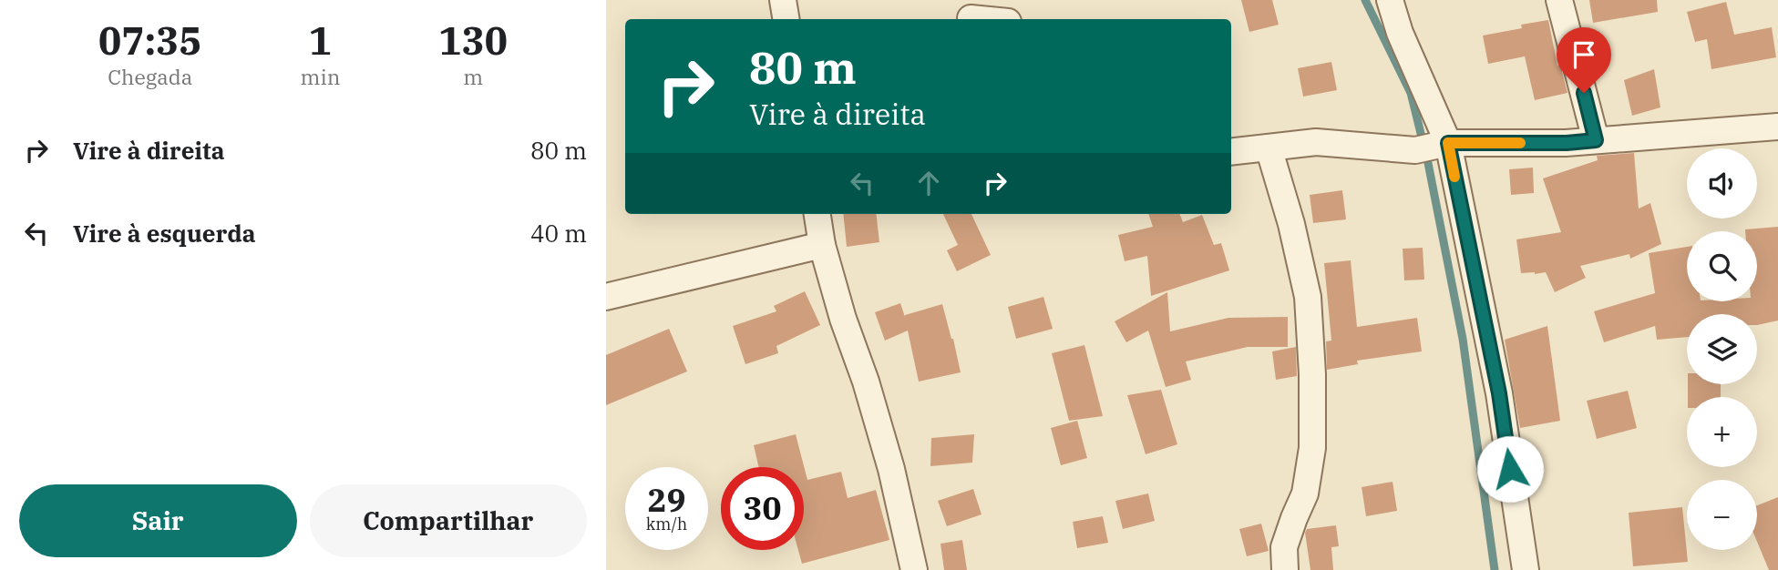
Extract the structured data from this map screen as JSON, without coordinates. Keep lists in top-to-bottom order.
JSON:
{
  "page": {
    "eta": [
      "07:35",
      "Chegada",
      "1",
      "min",
      "130",
      "m"
    ],
    "turn": ["80 m", "Vire à direita"],
    "list": [
      {
        "name": "Vire à direita",
        "value": "80 m"
      },
      {
        "name": "Vire à esquerda",
        "value": "40 m"
      }
    ],
    "map_buttons": ["+", "−"],
    "speed": "29 km/h",
    "limit": "30",
    "buttons": ["Sair", "Compartilhar"]
  }
}
